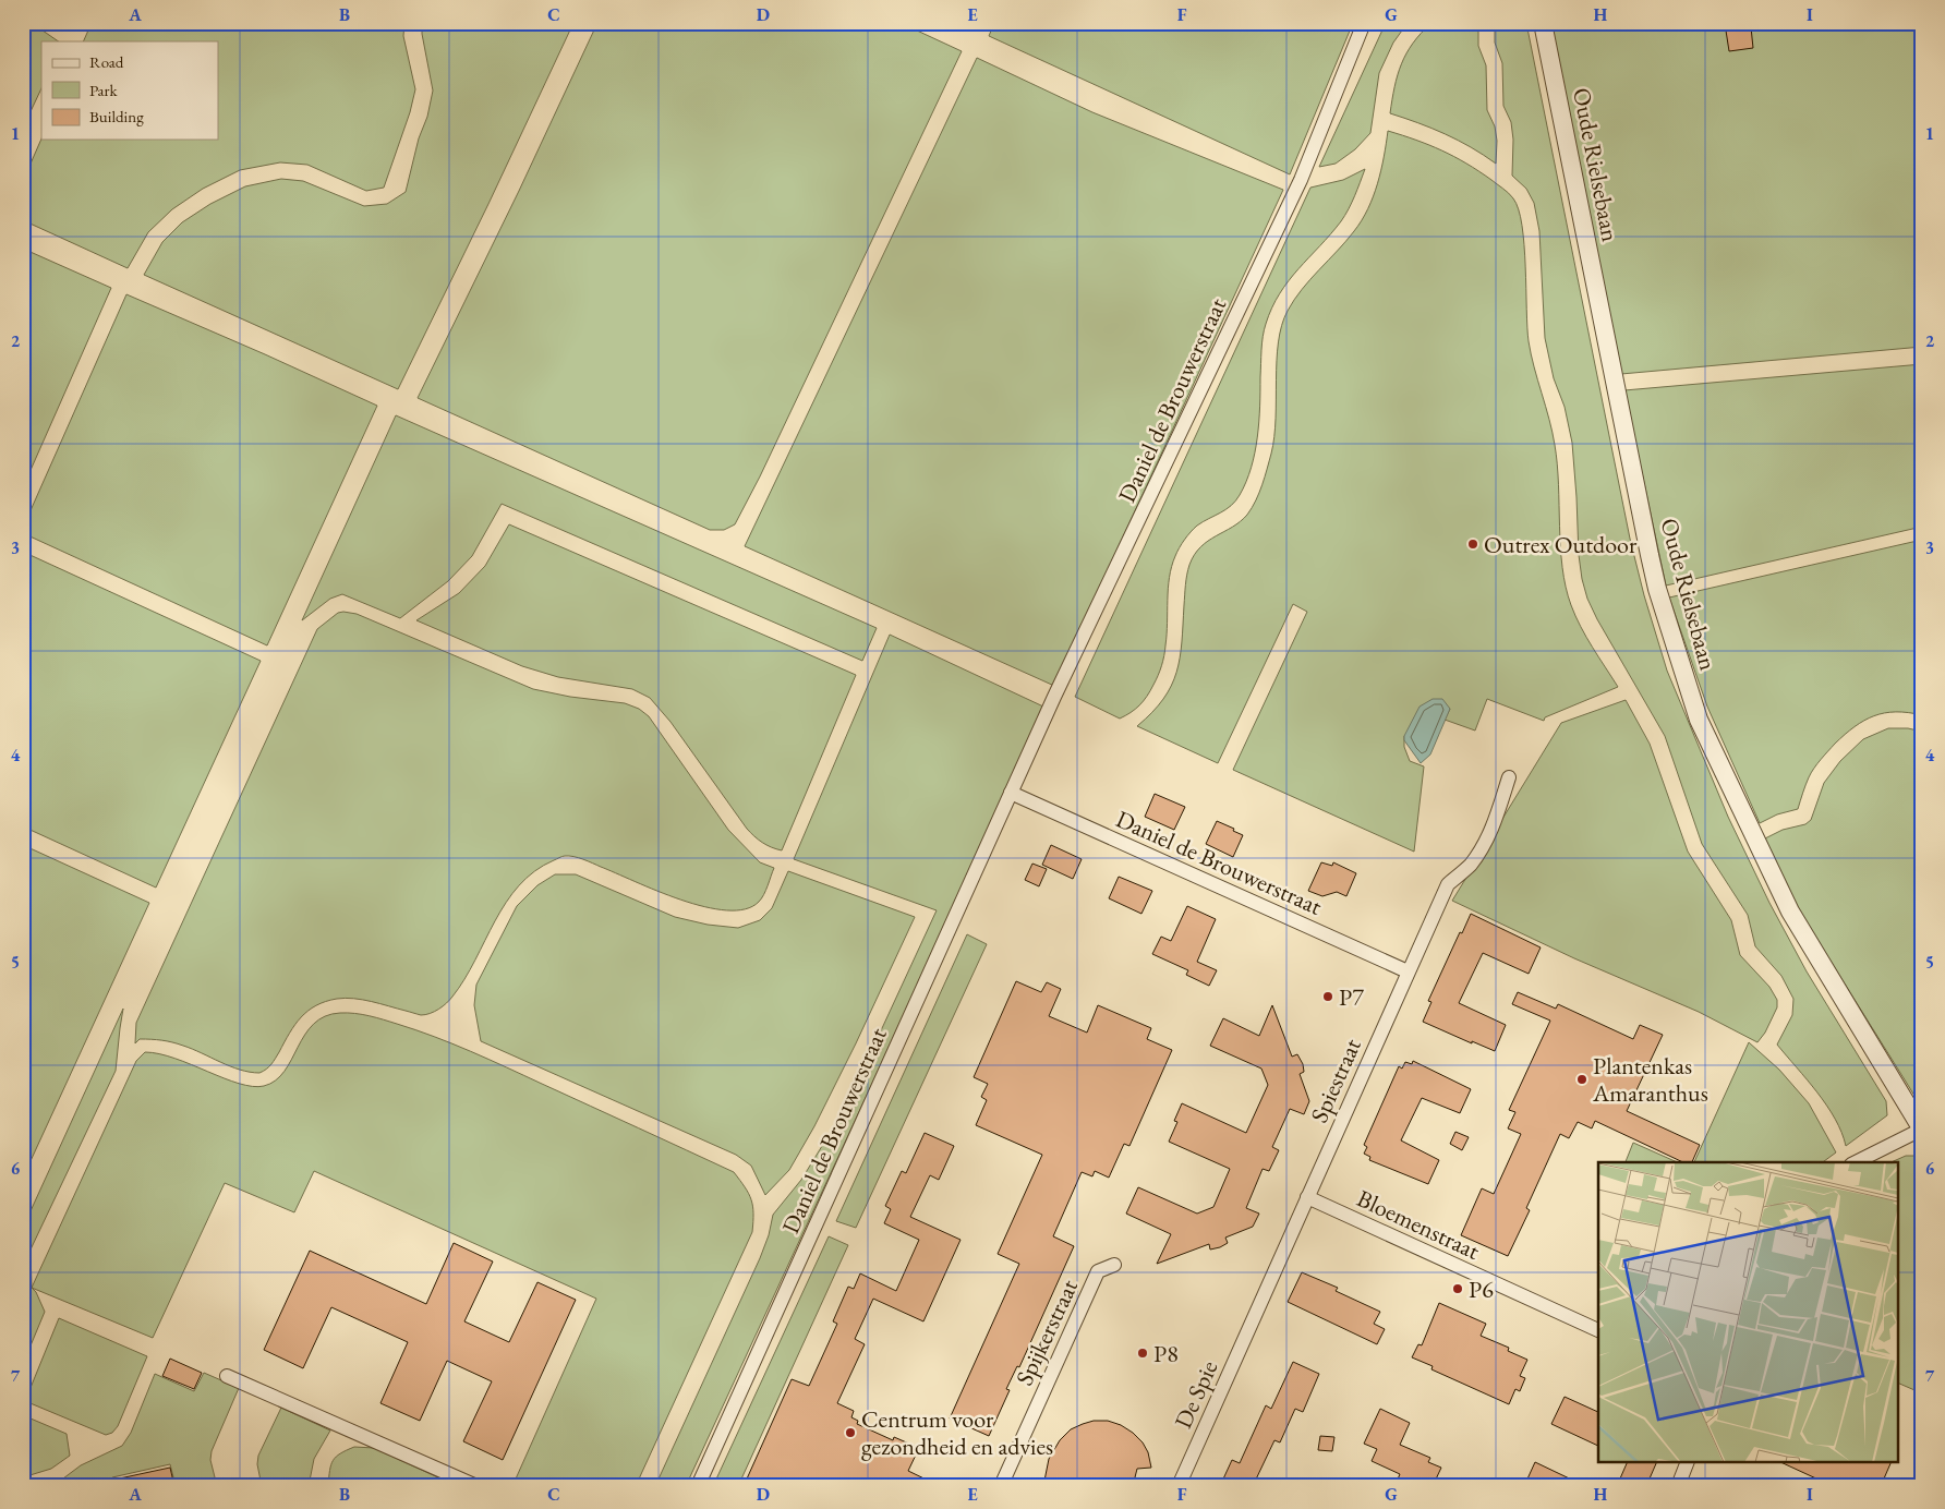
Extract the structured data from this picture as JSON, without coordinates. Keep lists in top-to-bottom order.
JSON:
{
  "streets": {
    "street": [
      "Oude Rielsebaan",
      "Daniel de Brouwerstraat",
      "Spiestraat",
      "Bloemenstraat",
      "Spijkerstraat",
      "De Spie"
    ]
  },
  "crossings": [
    ["Daniel de Brouwerstraat", "Spiestraat"],
    ["Spiestraat", "Bloemenstraat"],
    ["Spiestraat", "De Spie"]
  ],
  "places": [
    "Outrex Outdoor",
    "P7",
    "Plantenkas Amaranthus",
    "P6",
    "P8",
    "Centrum voor gezondheid en advies"
  ],
  "legend": ["Road", "Park", "Building"],
  "grid": {
    "columns": [
      "A",
      "B",
      "C",
      "D",
      "E",
      "F",
      "G",
      "H",
      "I"
    ],
    "rows": [
      "1",
      "2",
      "3",
      "4",
      "5",
      "6",
      "7"
    ]
  }
}
